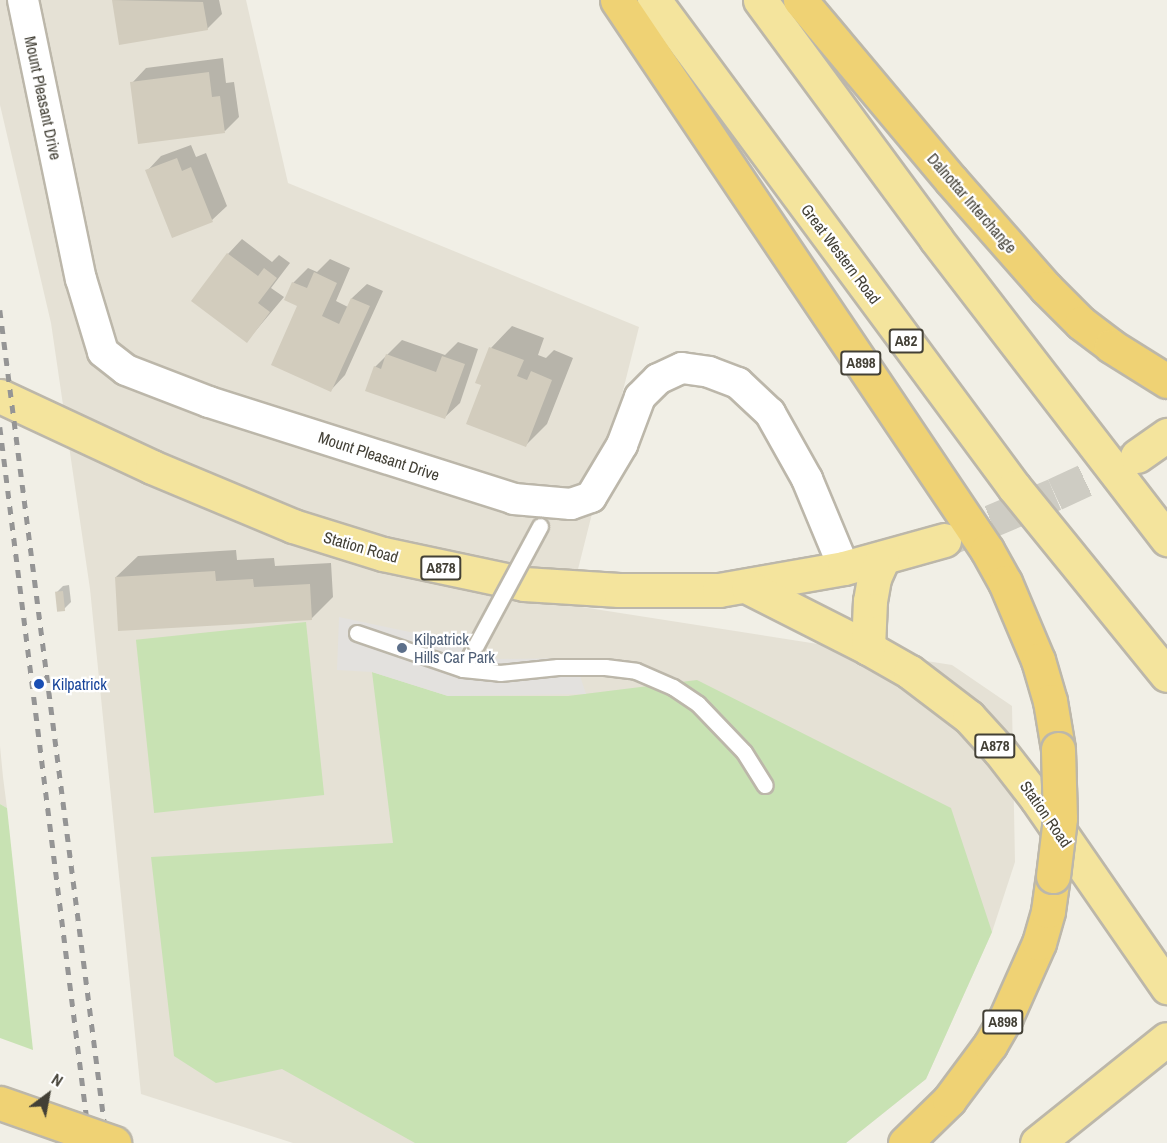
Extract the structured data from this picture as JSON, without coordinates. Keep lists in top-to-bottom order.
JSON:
{
  "streets": {
    "highway": ["Dalnottar Interchange", "A898"],
    "main road": [
      "Great Western Road",
      "A82",
      "Station Road",
      "A878"
    ],
    "street": ["Mount Pleasant Drive"]
  },
  "crossings": [
    ["Mount Pleasant Drive", "Station Road"]
  ],
  "places": ["Kilpatrick Hills Car Park", "Kilpatrick"],
  "north": "top right"
}
